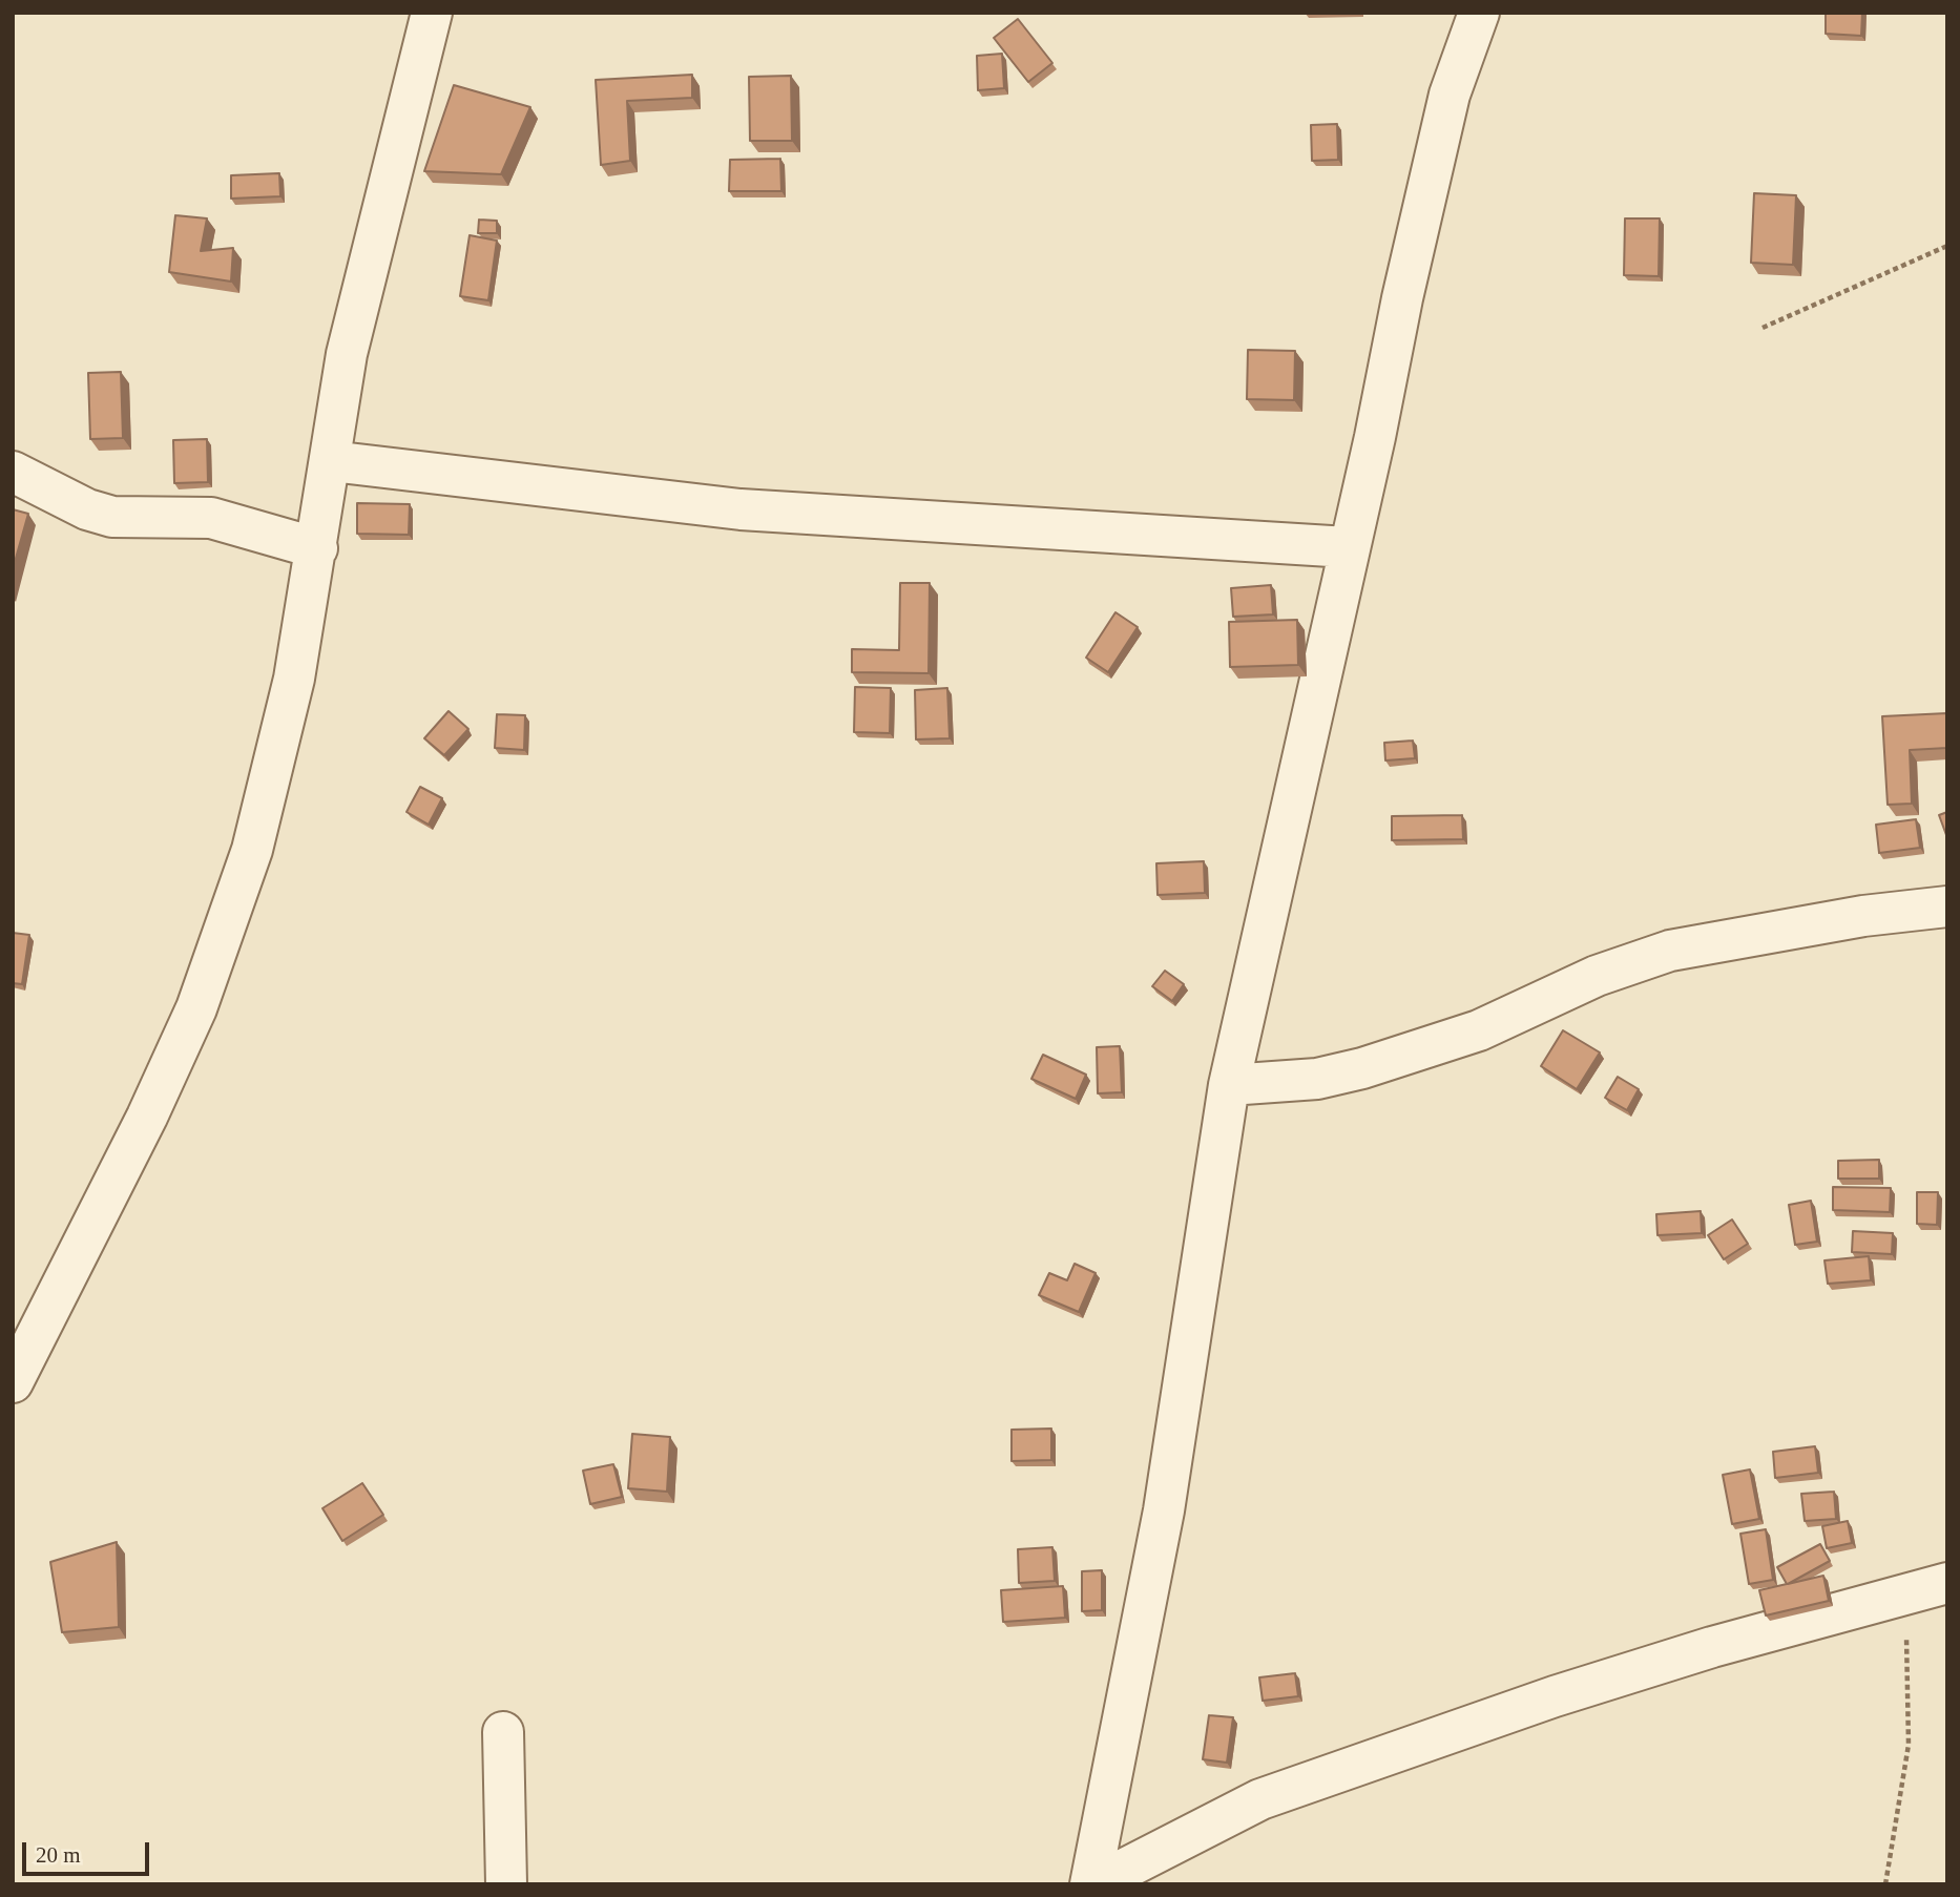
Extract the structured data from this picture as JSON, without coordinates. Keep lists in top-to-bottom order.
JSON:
{
  "scale_bar": "20 m"
}
